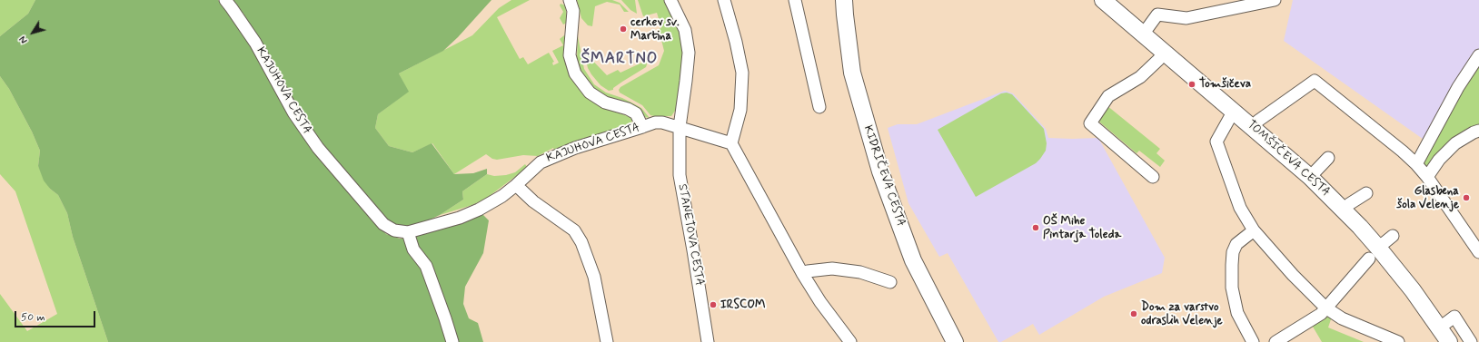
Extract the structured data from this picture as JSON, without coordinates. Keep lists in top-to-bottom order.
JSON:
{
  "streets": {
    "street": [
      "KAJUHOVA CESTA",
      "TOMŠIČEVA CESTA",
      "KIDRIČEVA CESTA",
      "STANETOVA CESTA"
    ]
  },
  "crossings": [
    ["KAJUHOVA CESTA", "STANETOVA CESTA"]
  ],
  "districts": ["ŠMARTNO"],
  "places": [
    "cerkev sv. Martina",
    "Tomšičeva",
    "Glasbena šola Velenje",
    "OŠ Mihe Pintarja Toleda",
    "IRSCOM",
    "Dom za varstvo odraslih Velenje"
  ],
  "scale_bar": "50 m",
  "north": "bottom left"
}
